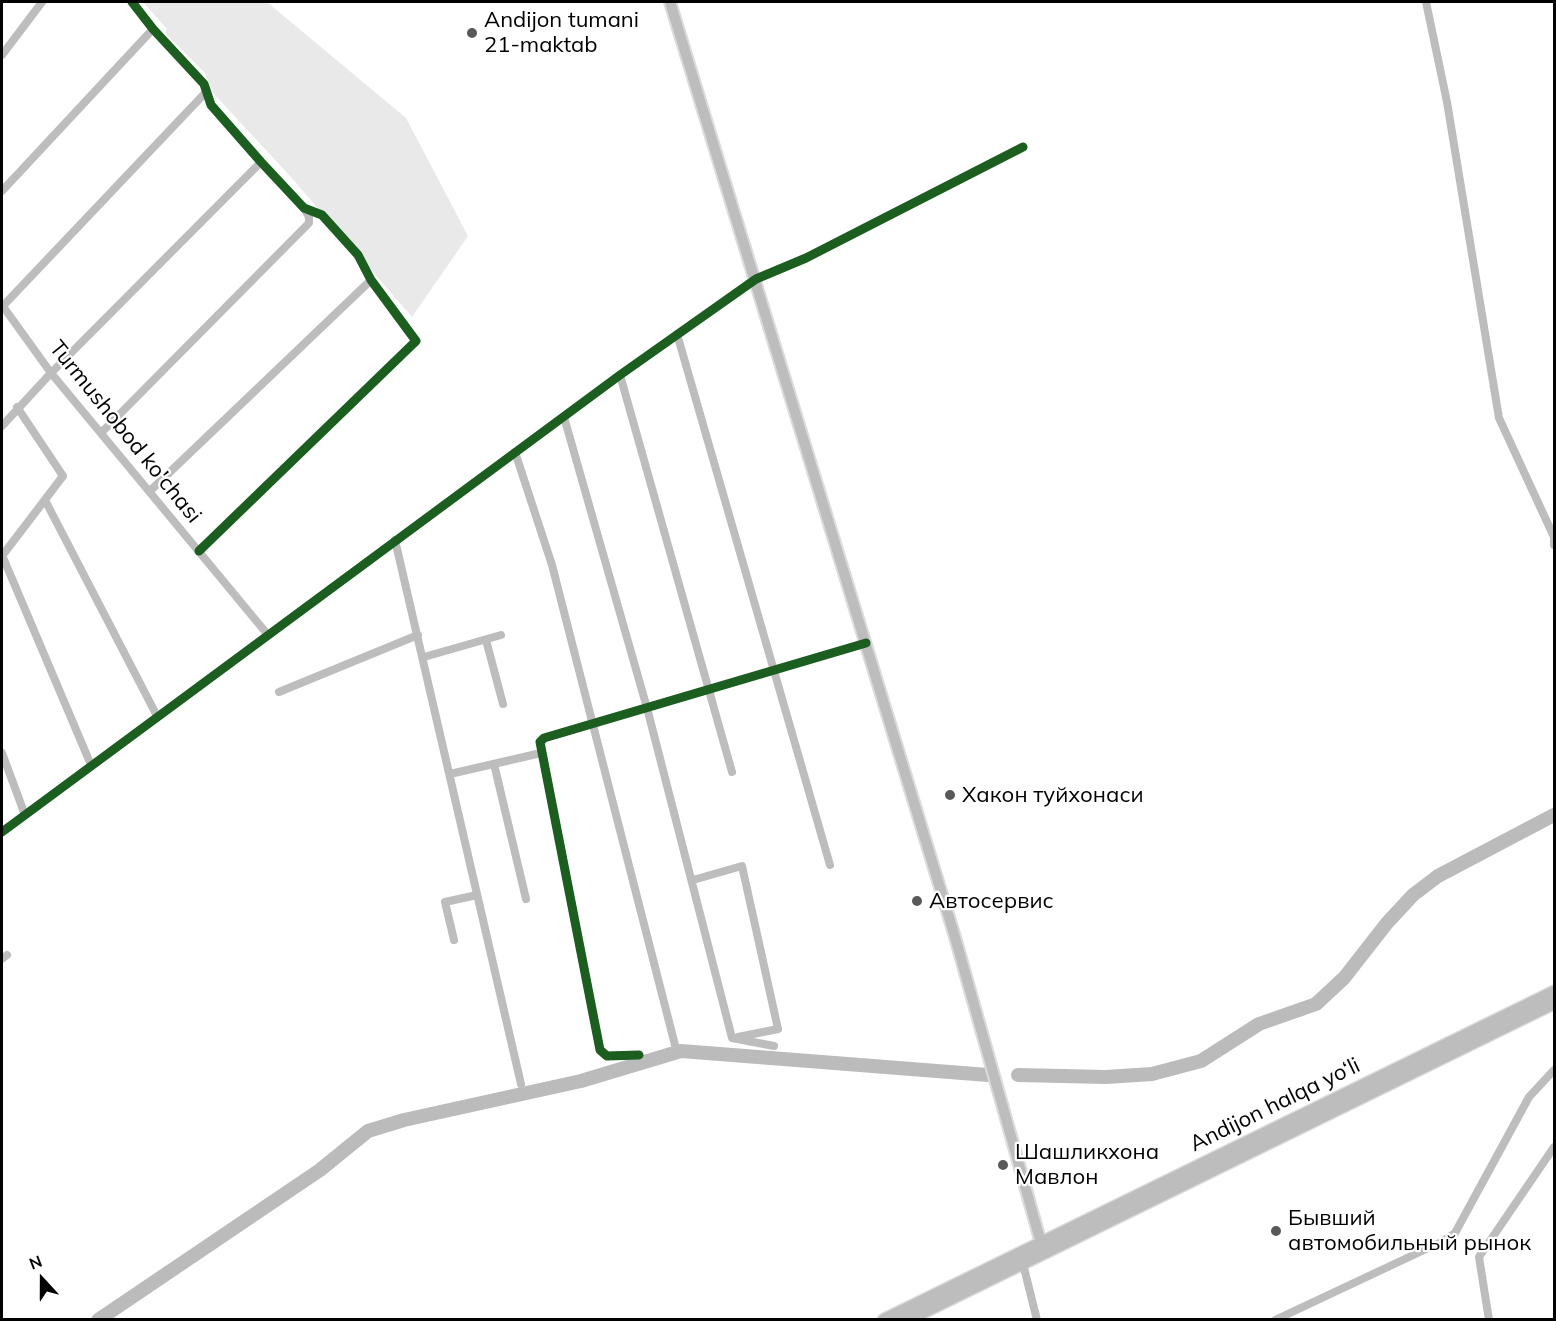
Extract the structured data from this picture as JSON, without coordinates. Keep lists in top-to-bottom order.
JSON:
{
  "streets": {
    "highway": ["Andijon halqa yo‘li"],
    "street": ["Turmushobod ko'chasi"]
  },
  "places": [
    "Andijon tumani 21-maktab",
    "Хакон туйхонаси",
    "Автосервис",
    "Шашликхона Мавлон",
    "Бывший автомобильный рынок"
  ],
  "north": "top"
}
